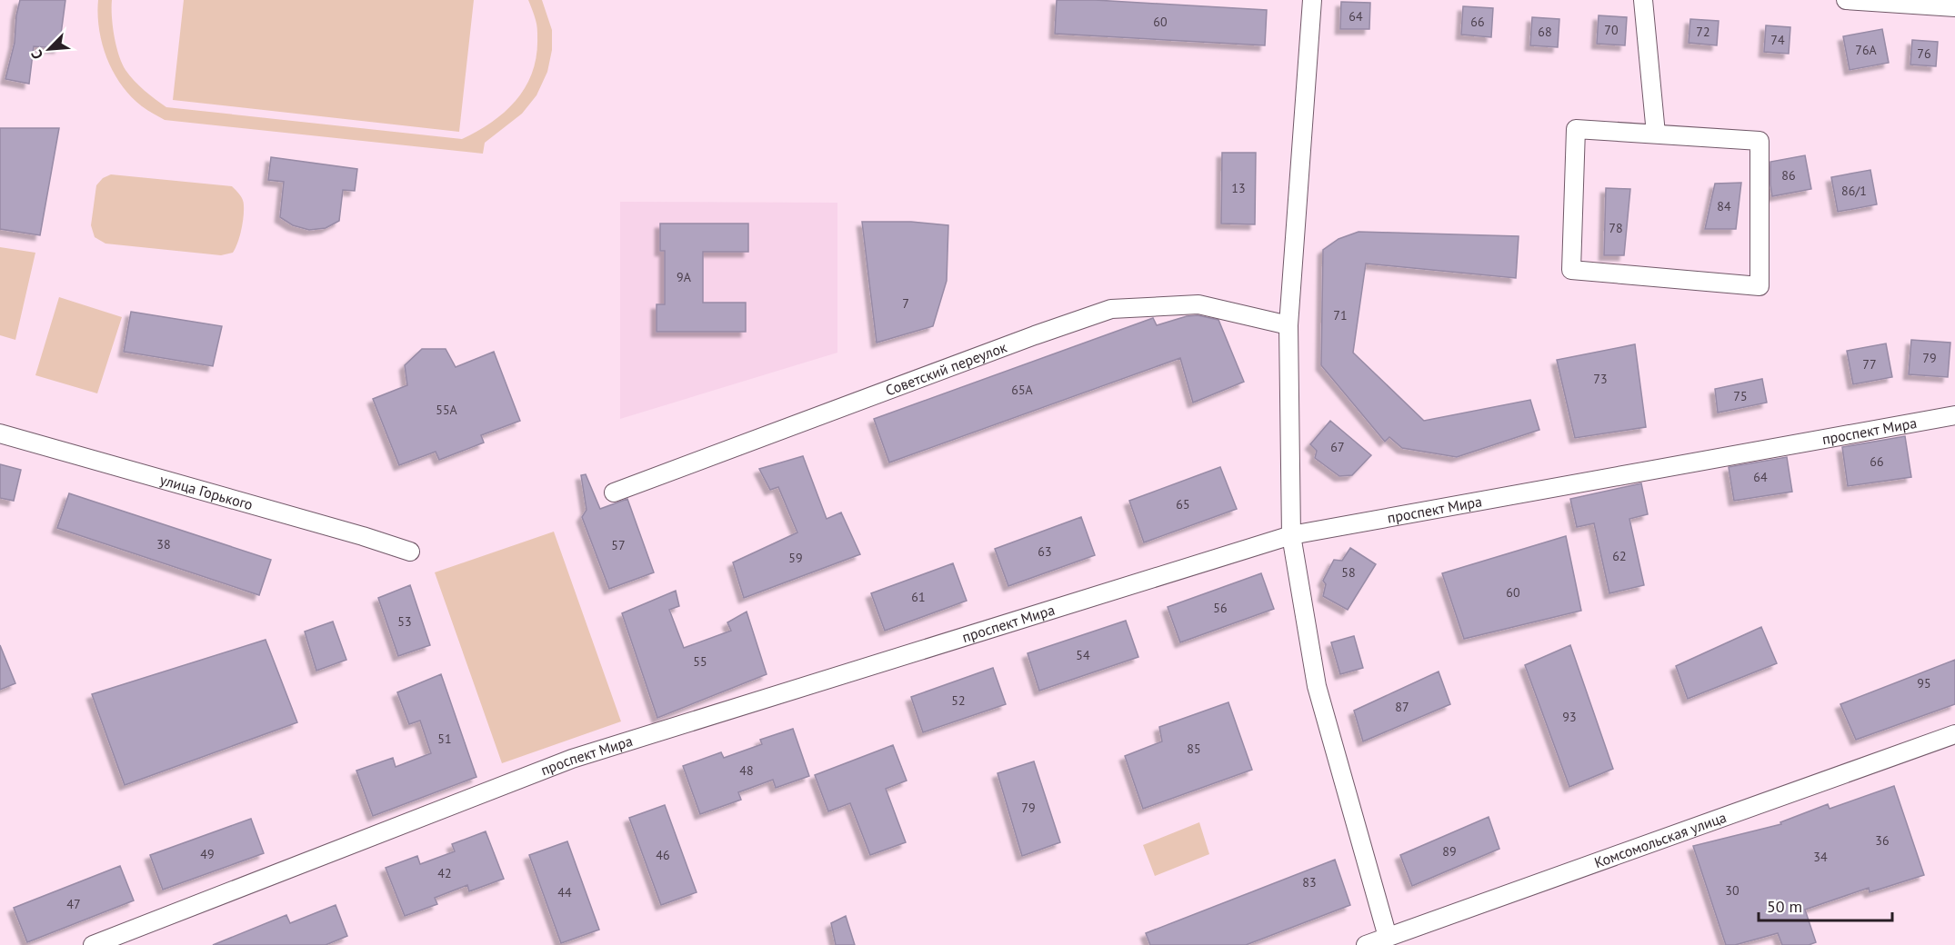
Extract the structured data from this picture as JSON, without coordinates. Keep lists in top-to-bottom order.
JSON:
{
  "streets": {
    "street": [
      "Советский переулок",
      "проспект Мира",
      "улица Горького",
      "Комсомольская улица"
    ]
  },
  "house_numbers": [
    "64",
    "60",
    "66",
    "70",
    "68",
    "72",
    "74",
    "76А",
    "76",
    "86",
    "13",
    "86/1",
    "84",
    "78",
    "9А",
    "7",
    "71",
    "79",
    "77",
    "73",
    "65А",
    "75",
    "55А",
    "67",
    "66",
    "64",
    "65",
    "38",
    "57",
    "63",
    "62",
    "59",
    "58",
    "60",
    "61",
    "56",
    "53",
    "54",
    "55",
    "95",
    "52",
    "87",
    "93",
    "51",
    "85",
    "48",
    "79",
    "36",
    "89",
    "49",
    "46",
    "34",
    "42",
    "83",
    "30",
    "44",
    "47"
  ],
  "scale_bar": "50 m",
  "north": "bottom left"
}
